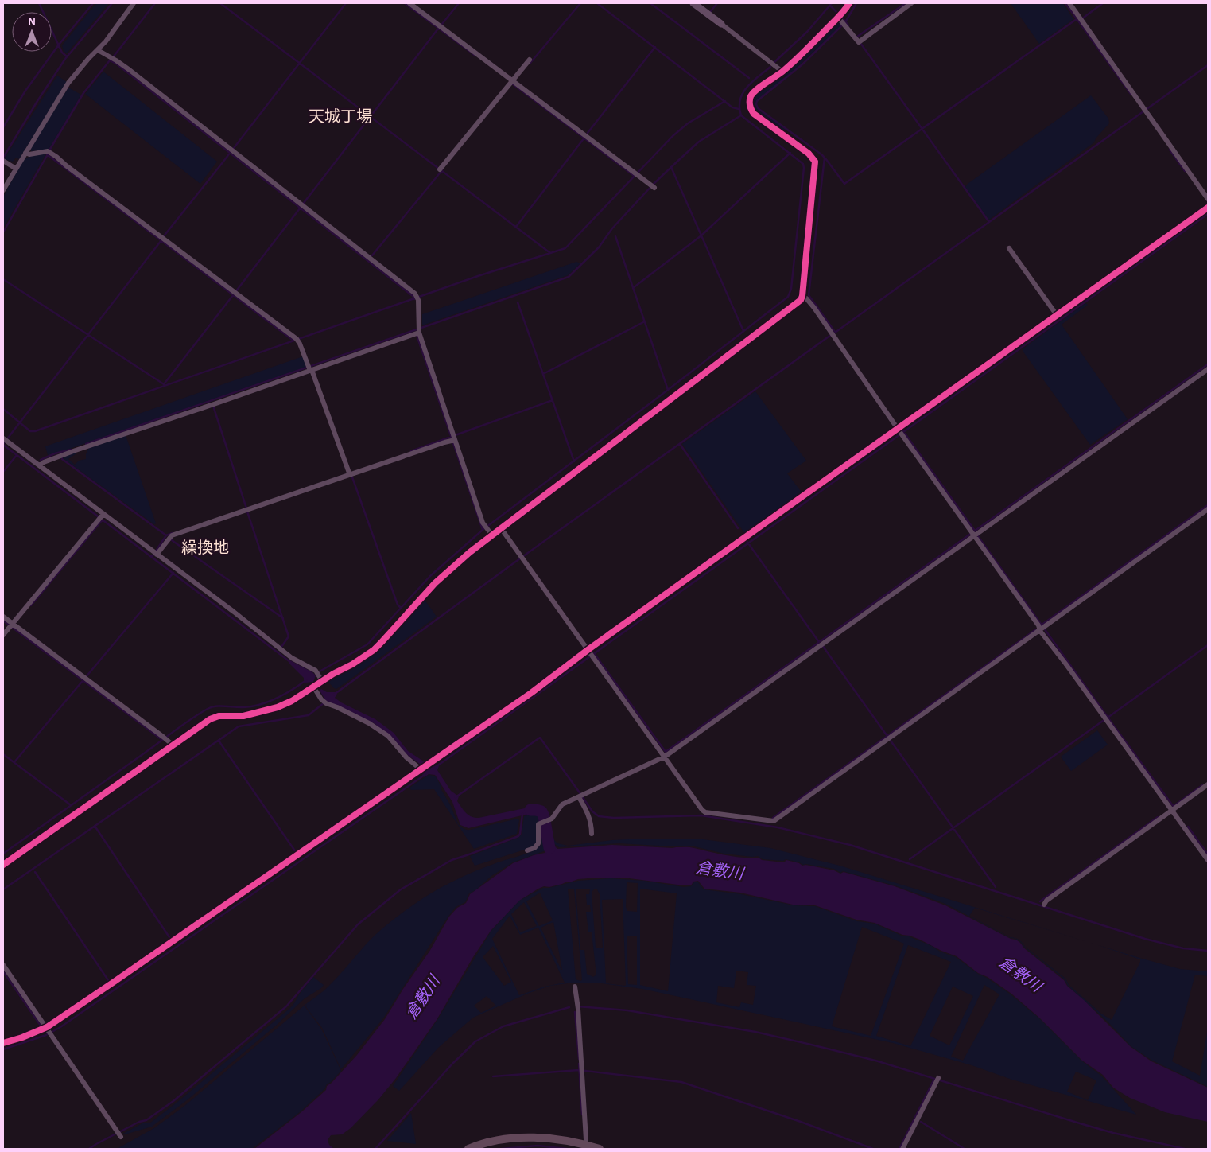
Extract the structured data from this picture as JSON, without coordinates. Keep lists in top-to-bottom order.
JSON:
{
  "districts": ["天城丁場", "繰換地"],
  "water": ["倉敷川"],
  "north": "top"
}
